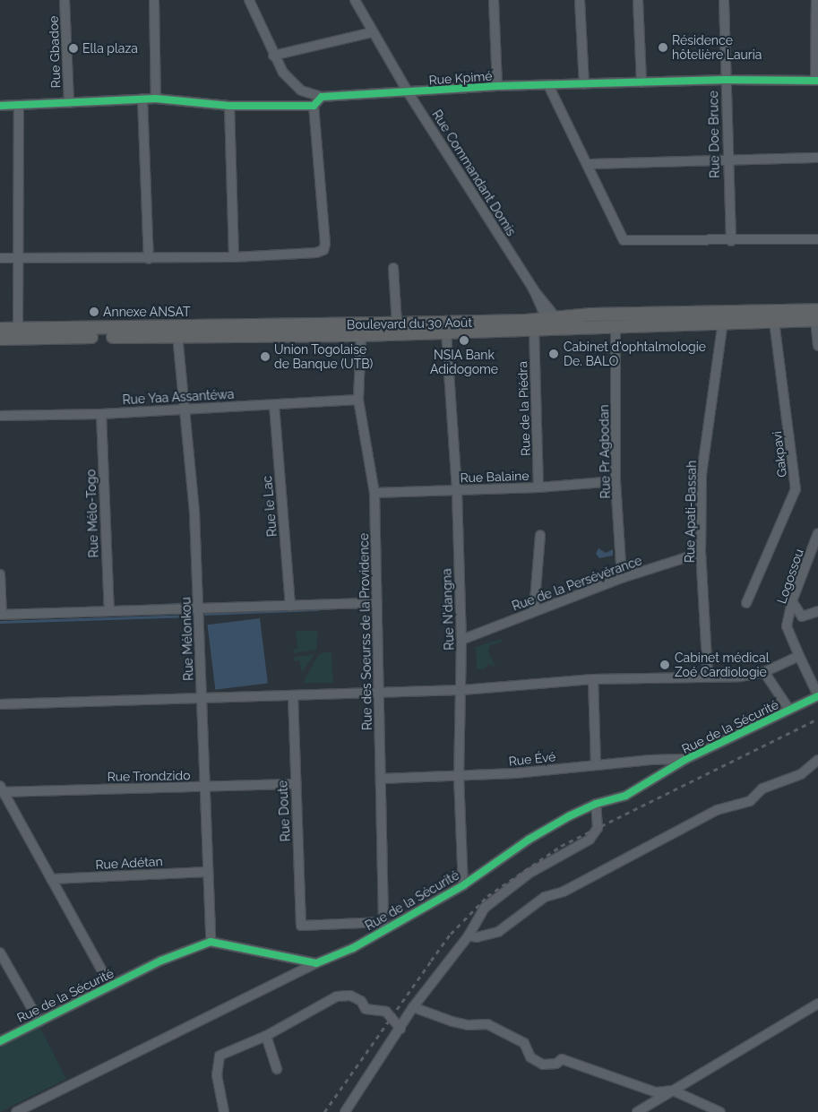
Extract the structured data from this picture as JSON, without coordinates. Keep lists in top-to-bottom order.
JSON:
{
  "streets": {
    "highway": ["Boulevard du 30 Août"],
    "street": [
      "Rue Gbadoe",
      "Rue Kpimé",
      "Rue Doe Bruce",
      "Rue Commandant Domis",
      "Rue Yaa Assantéwa",
      "Rue de la Piédra",
      "Rue Pr Agbodan",
      "Gakpavi",
      "Rue Balaine",
      "Rue le Lac",
      "Rue Apati-Bassah",
      "Rue Mélo-Togo",
      "Logossou",
      "Rue de la Persévérance",
      "Rue N'dangna",
      "Rue des Soeurss de la Providence",
      "Rue Mélonkou",
      "Rue de la Sécurité",
      "Rue Évé",
      "Rue Trondzido",
      "Rue Doute",
      "Rue Adétan"
    ]
  },
  "crossings": [
    ["Rue Kpimé", "Rue Doe Bruce"],
    ["Rue Kpimé", "Rue Commandant Domis"],
    ["Rue Commandant Domis", "Boulevard du 30 Août"],
    ["Boulevard du 30 Août", "Rue de la Piédra"],
    ["Boulevard du 30 Août", "Rue Pr Agbodan"],
    ["Boulevard du 30 Août", "Gakpavi"],
    ["Boulevard du 30 Août", "Rue Apati-Bassah"],
    ["Boulevard du 30 Août", "Rue N'dangna"],
    ["Boulevard du 30 Août", "Rue des Soeurss de la Providence"],
    ["Boulevard du 30 Août", "Rue Mélonkou"],
    ["Rue Yaa Assantéwa", "Rue le Lac"],
    ["Rue Yaa Assantéwa", "Rue Mélo-Togo"],
    ["Rue Yaa Assantéwa", "Rue des Soeurss de la Providence"],
    ["Rue Yaa Assantéwa", "Rue Mélonkou"],
    ["Rue de la Piédra", "Rue Balaine"],
    ["Rue Pr Agbodan", "Rue Balaine"],
    ["Rue Pr Agbodan", "Rue de la Persévérance"],
    ["Rue Balaine", "Rue N'dangna"],
    ["Rue Balaine", "Rue des Soeurss de la Providence"],
    ["Rue Apati-Bassah", "Rue de la Persévérance"],
    ["Rue de la Persévérance", "Rue N'dangna"],
    ["Rue N'dangna", "Rue de la Sécurité"],
    ["Rue N'dangna", "Rue Évé"],
    ["Rue des Soeurss de la Providence", "Rue de la Sécurité"],
    ["Rue des Soeurss de la Providence", "Rue Évé"],
    ["Rue des Soeurss de la Providence", "Rue Doute"],
    ["Rue Mélonkou", "Rue de la Sécurité"],
    ["Rue Mélonkou", "Rue Trondzido"],
    ["Rue Mélonkou", "Rue Adétan"],
    ["Rue de la Sécurité", "Rue Évé"],
    ["Rue de la Sécurité", "Rue Doute"],
    ["Rue Trondzido", "Rue Doute"]
  ],
  "places": [
    "Résidence hôtelière Lauria",
    "Ella plaza",
    "Annexe ANSAT",
    "NSIA Bank Adidogome",
    "Cabinet d'ophtalmologie De. BALO",
    "Union Togolaise de Banque (UTB)",
    "Cabinet médical Zoé Cardiologie"
  ]
}
